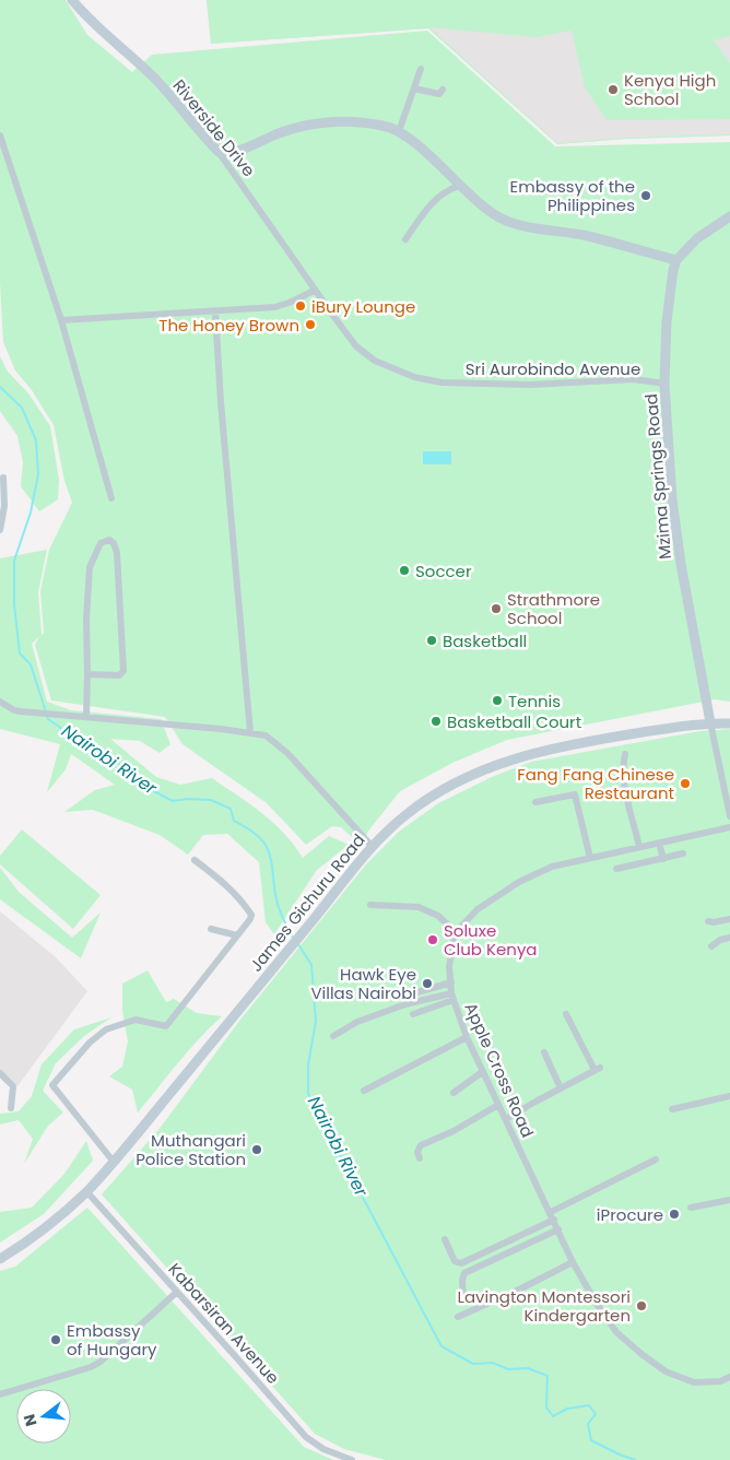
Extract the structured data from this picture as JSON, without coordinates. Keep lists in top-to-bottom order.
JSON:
{
  "streets": {
    "street": [
      "Riverside Drive",
      "Sri Aurobindo Avenue",
      "Mzima Springs Road",
      "James Gichuru Road",
      "Apple Cross Road",
      "Kabarsiran Avenue"
    ]
  },
  "crossings": [
    ["Riverside Drive", "Sri Aurobindo Avenue"],
    ["Sri Aurobindo Avenue", "Mzima Springs Road"],
    ["Mzima Springs Road", "James Gichuru Road"],
    ["James Gichuru Road", "Kabarsiran Avenue"]
  ],
  "water": ["Nairobi River"],
  "places": [
    "Kenya High School",
    "Embassy of the Philippines",
    "iBury Lounge",
    "The Honey Brown",
    "Soccer",
    "Strathmore School",
    "Basketball",
    "Tennis",
    "Basketball Court",
    "Fang Fang Chinese Restaurant",
    "Soluxe Club Kenya",
    "Hawk Eye Villas Nairobi",
    "Muthangari Police Station",
    "iProcure",
    "Lavington Montessori Kindergarten",
    "Embassy of Hungary"
  ],
  "north": "left"
}
